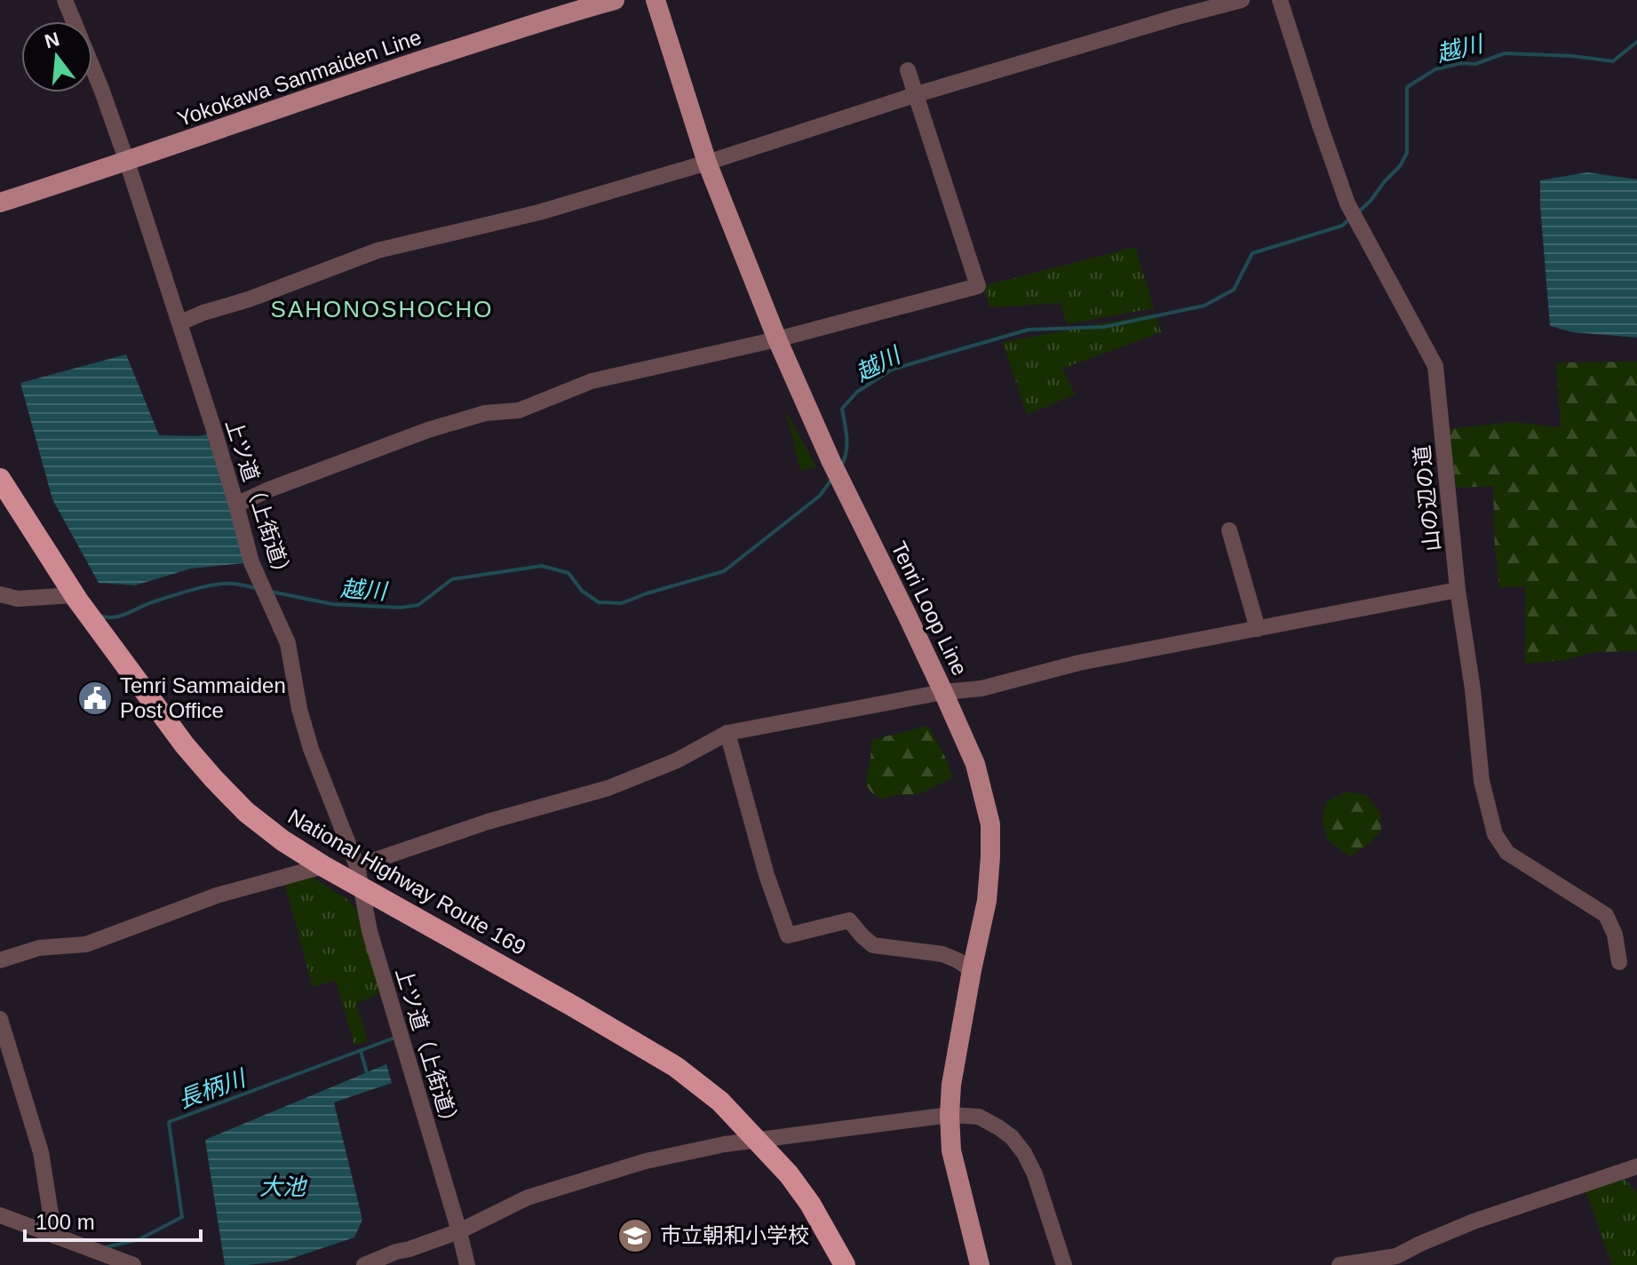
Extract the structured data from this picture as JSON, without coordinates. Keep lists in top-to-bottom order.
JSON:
{
  "streets": {
    "highway": ["National Highway Route 169"],
    "main road": ["Yokokawa Sanmaiden Line", "Tenri Loop Line"],
    "street": ["山の辺の道", "上ツ道（上街道）"]
  },
  "crossings": [
    ["Yokokawa Sanmaiden Line", "上ツ道（上街道）"],
    ["上ツ道（上街道）", "National Highway Route 169"]
  ],
  "districts": ["SAHONOSHOCHO"],
  "water": ["越川", "長柄川", "大池"],
  "places": {
    "public building": ["Tenri Sammaiden Post Office"],
    "school or university": ["市立朝和小学校"]
  },
  "scale_bar": "100 m",
  "north": "top"
}
